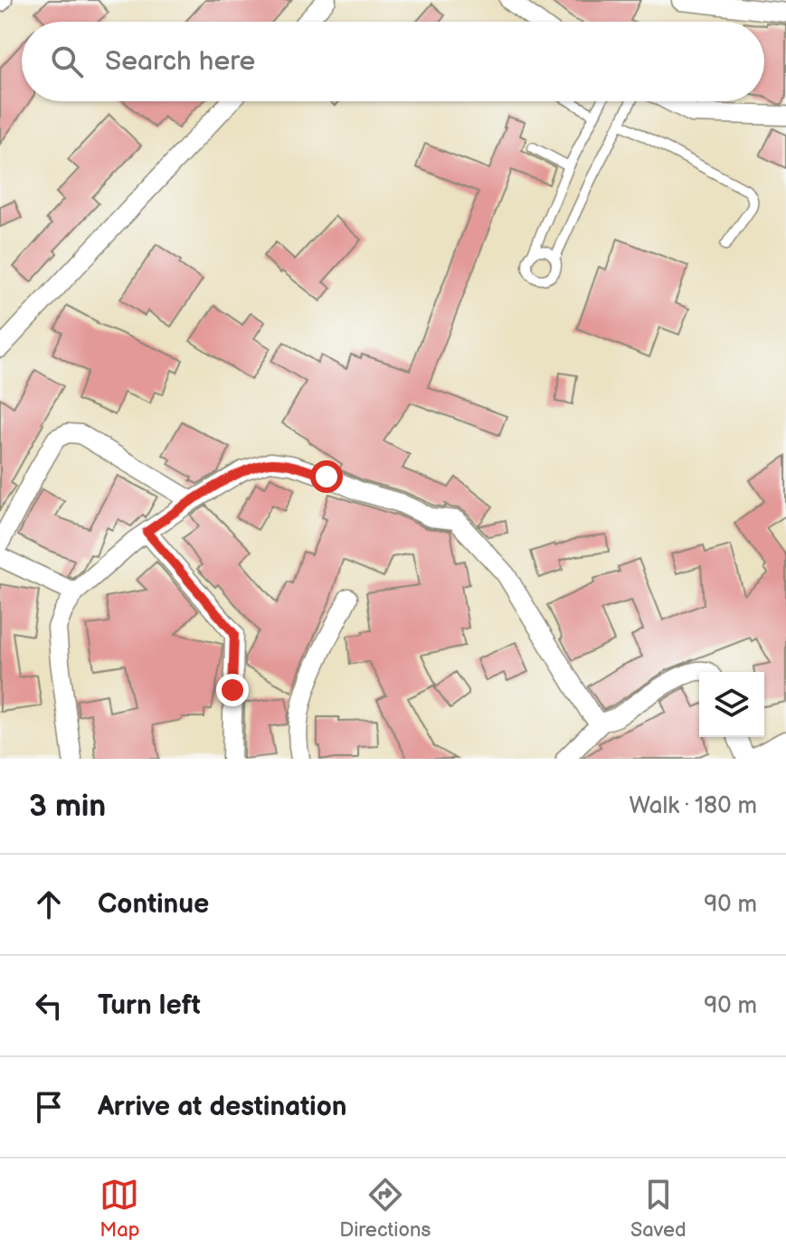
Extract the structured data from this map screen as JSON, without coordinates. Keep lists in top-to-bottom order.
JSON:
{
  "page": {
    "search": "Search here",
    "heading": ["3 min", "Walk · 180 m"],
    "list": [
      ["Continue", "90 m"],
      ["Turn left", "90 m"],
      "Arrive at destination"
    ],
    "nav": ["Map", "Directions", "Saved"]
  }
}
